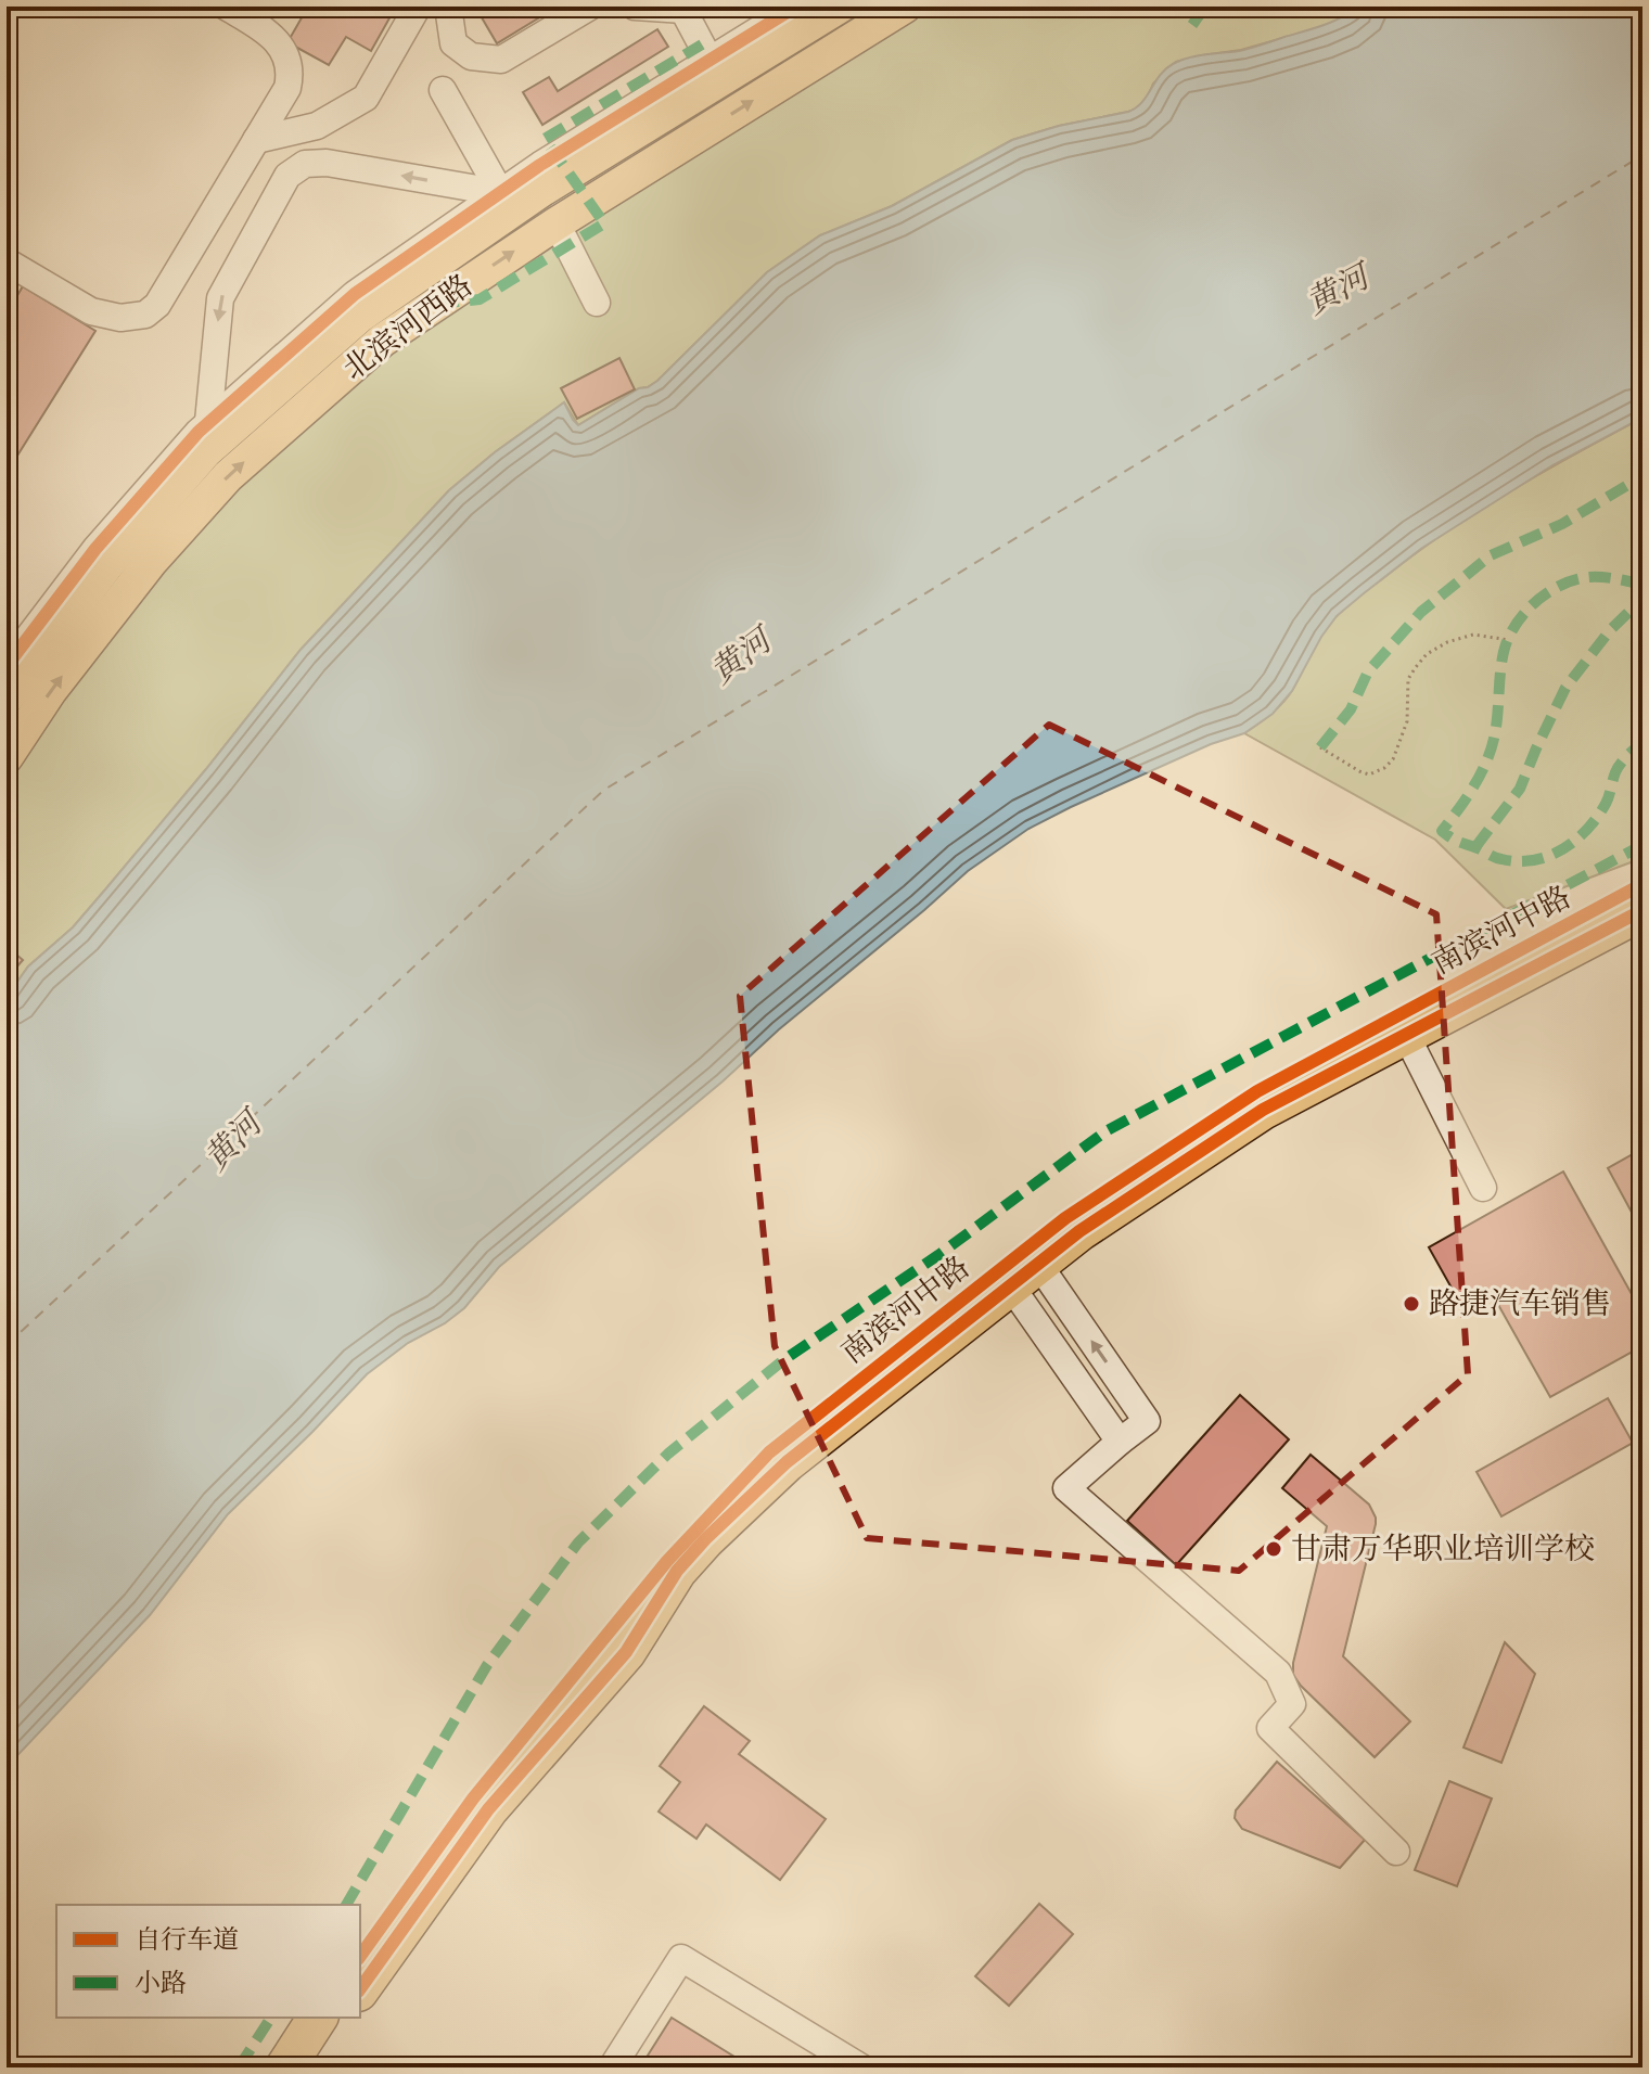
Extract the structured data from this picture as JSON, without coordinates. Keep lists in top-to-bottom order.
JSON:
{
  "streets": {
    "highway": ["南滨河中路"],
    "main road": ["北滨河西路"]
  },
  "water": ["黄河"],
  "places": ["路捷汽车销售", "甘肃万华职业培训学校"],
  "legend": ["自行车道", "小路"]
}
